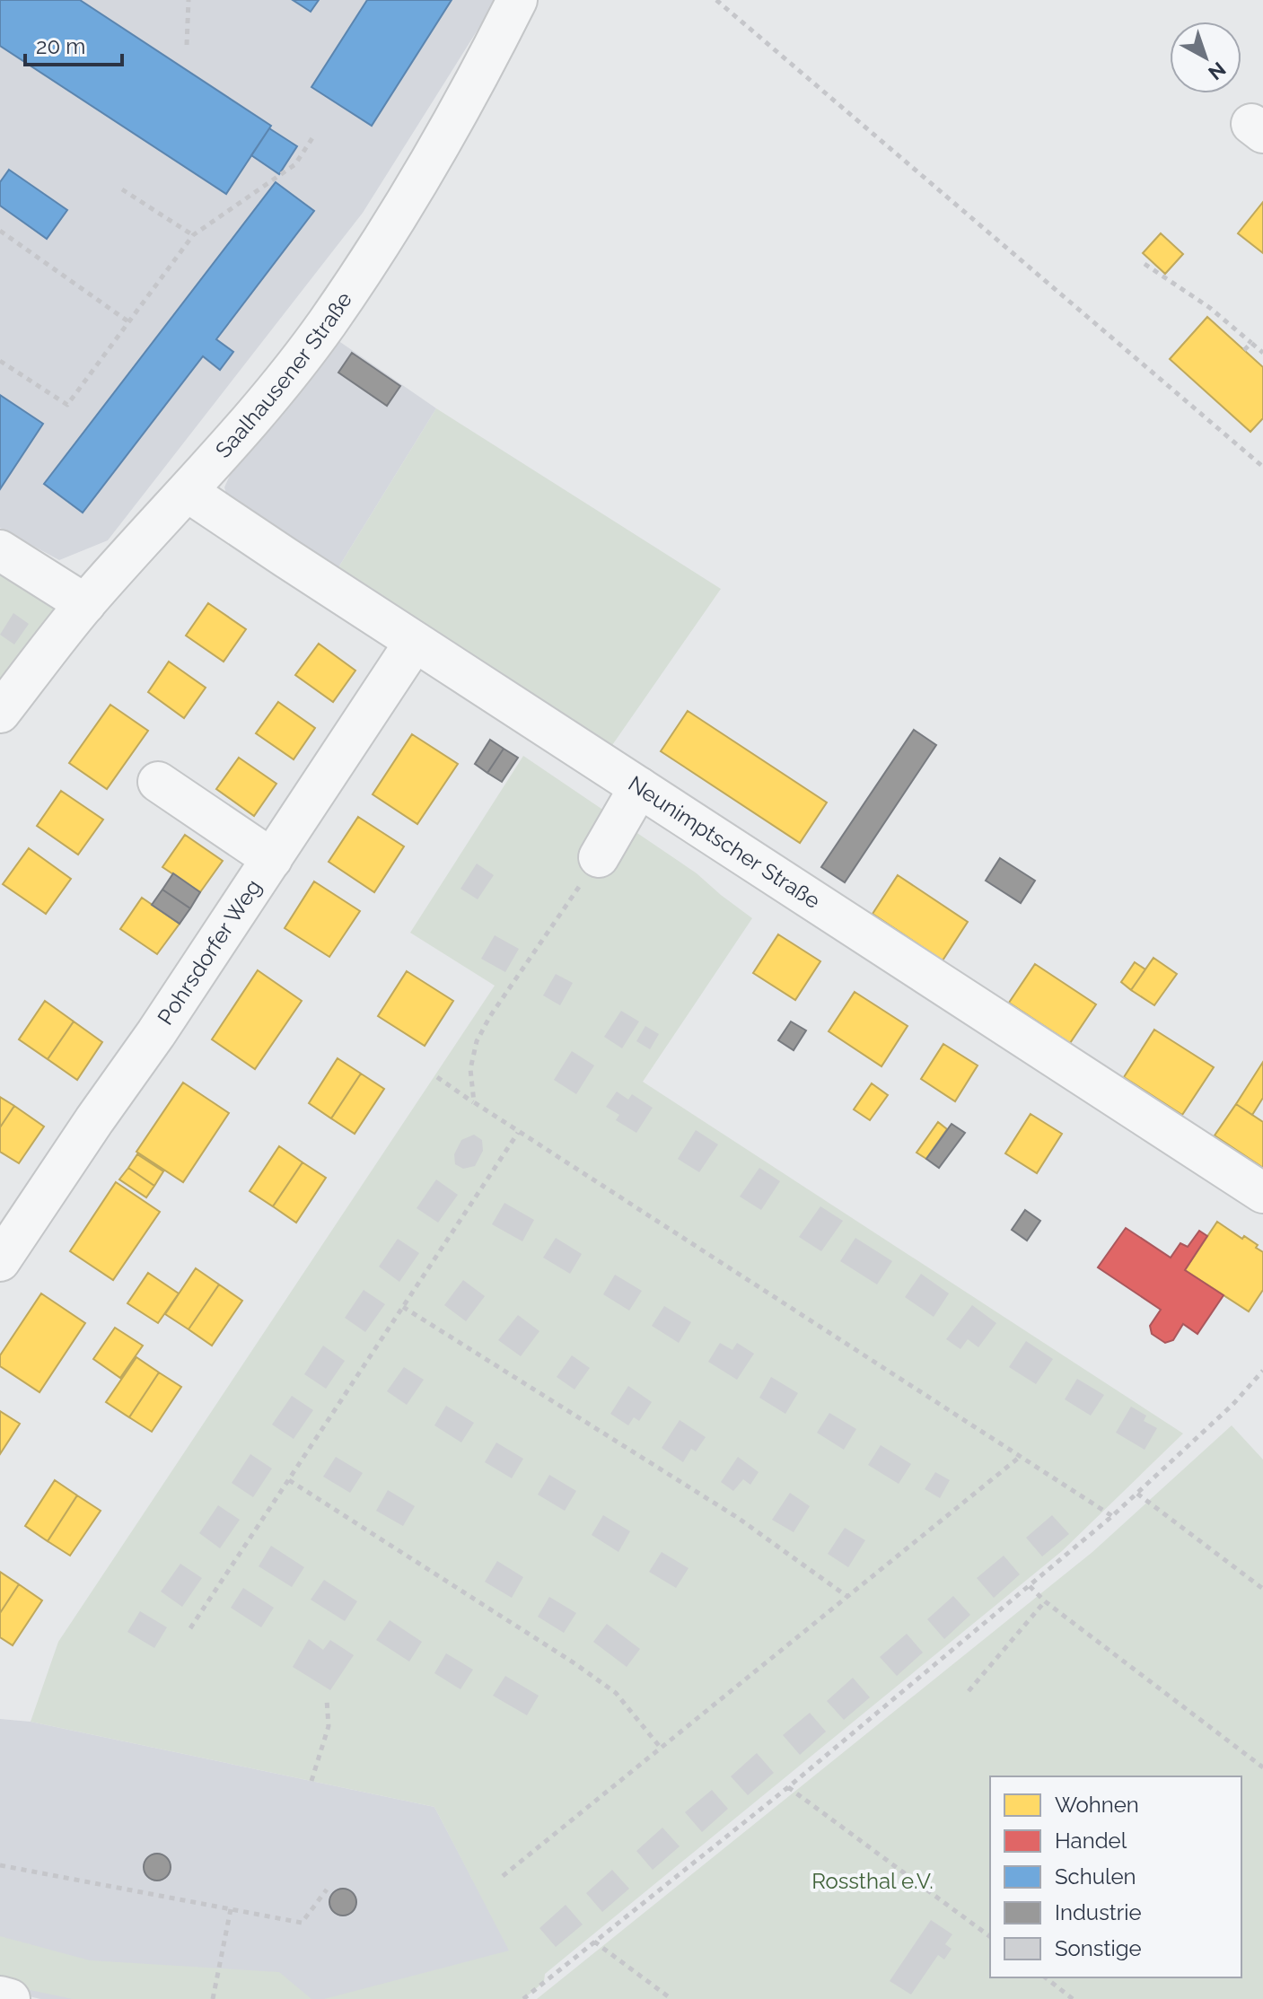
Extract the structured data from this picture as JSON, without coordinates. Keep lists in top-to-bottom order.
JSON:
{
  "streets": {
    "street": ["Saalhausener Straße", "Neunimptscher Straße", "Pohrsdorfer Weg"]
  },
  "crossings": [
    ["Saalhausener Straße", "Neunimptscher Straße"],
    ["Neunimptscher Straße", "Pohrsdorfer Weg"]
  ],
  "parks": ["Rossthal e.V."],
  "legend": [
    "Wohnen",
    "Handel",
    "Schulen",
    "Industrie",
    "Sonstige"
  ],
  "scale_bar": "20 m",
  "north": "bottom right"
}
